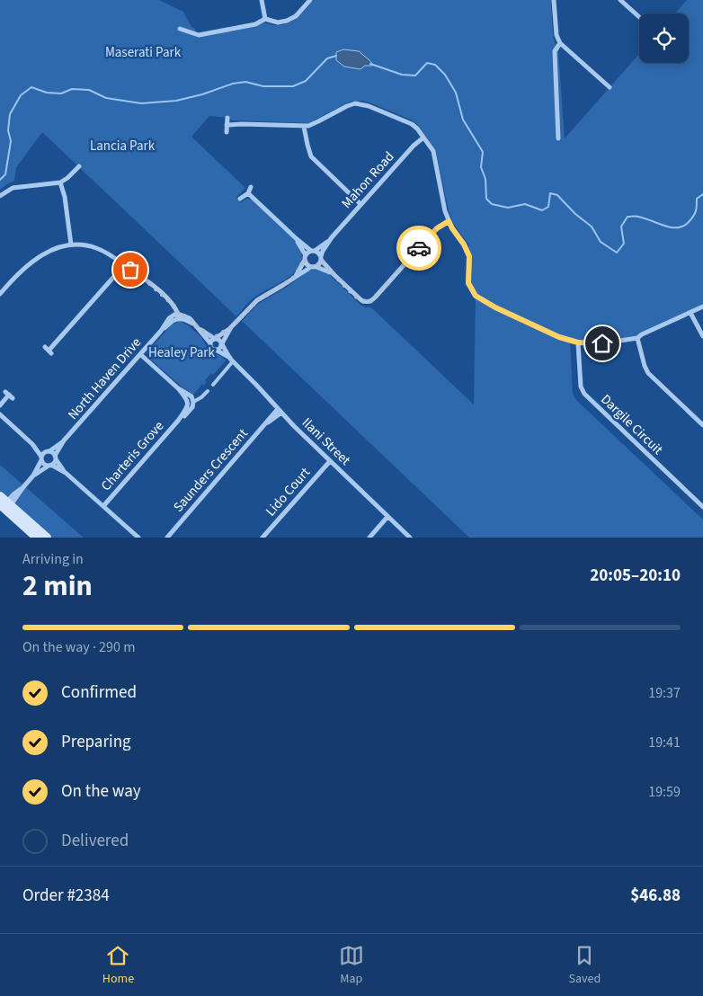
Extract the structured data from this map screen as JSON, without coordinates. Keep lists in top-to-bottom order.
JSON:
{
  "streets": {
    "street": [
      "Mahon Road",
      "North Haven Drive",
      "Dargile Circuit",
      "Ilani Street",
      "Charteris Grove",
      "Saunders Crescent",
      "Lido Court"
    ]
  },
  "crossings": [
    ["North Haven Drive", "Charteris Grove"],
    ["Ilani Street", "Saunders Crescent"],
    ["Ilani Street", "Lido Court"]
  ],
  "parks": ["Maserati Park", "Lancia Park", "Healey Park"],
  "page": {
    "heading": ["2 min", "Arriving in", "20:05–20:10"],
    "panel": ["Order #2384", "$46.88"],
    "bar": "On the way · 290 m",
    "list": [
      ["Confirmed", "19:37"],
      ["Preparing", "19:41"],
      ["On the way", "19:59"],
      "Delivered"
    ],
    "tabs": ["Home", "Map", "Saved"]
  }
}
